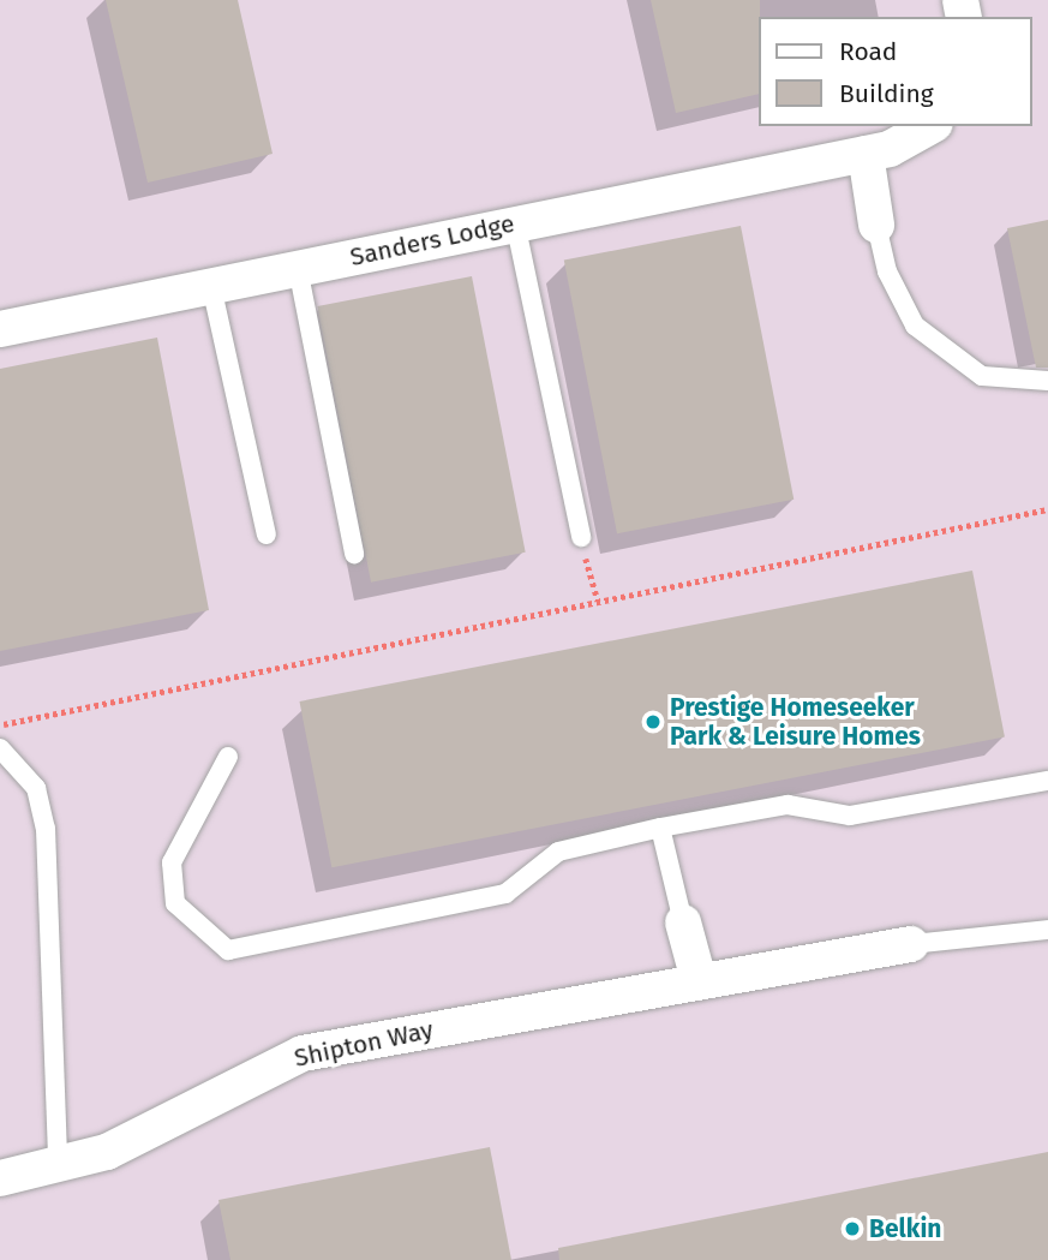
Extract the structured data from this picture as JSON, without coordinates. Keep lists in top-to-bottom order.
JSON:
{
  "streets": {
    "street": ["Sanders Lodge", "Shipton Way"]
  },
  "places": ["Prestige Homeseeker Park & Leisure Homes", "Belkin"],
  "legend": ["Road", "Building"]
}
